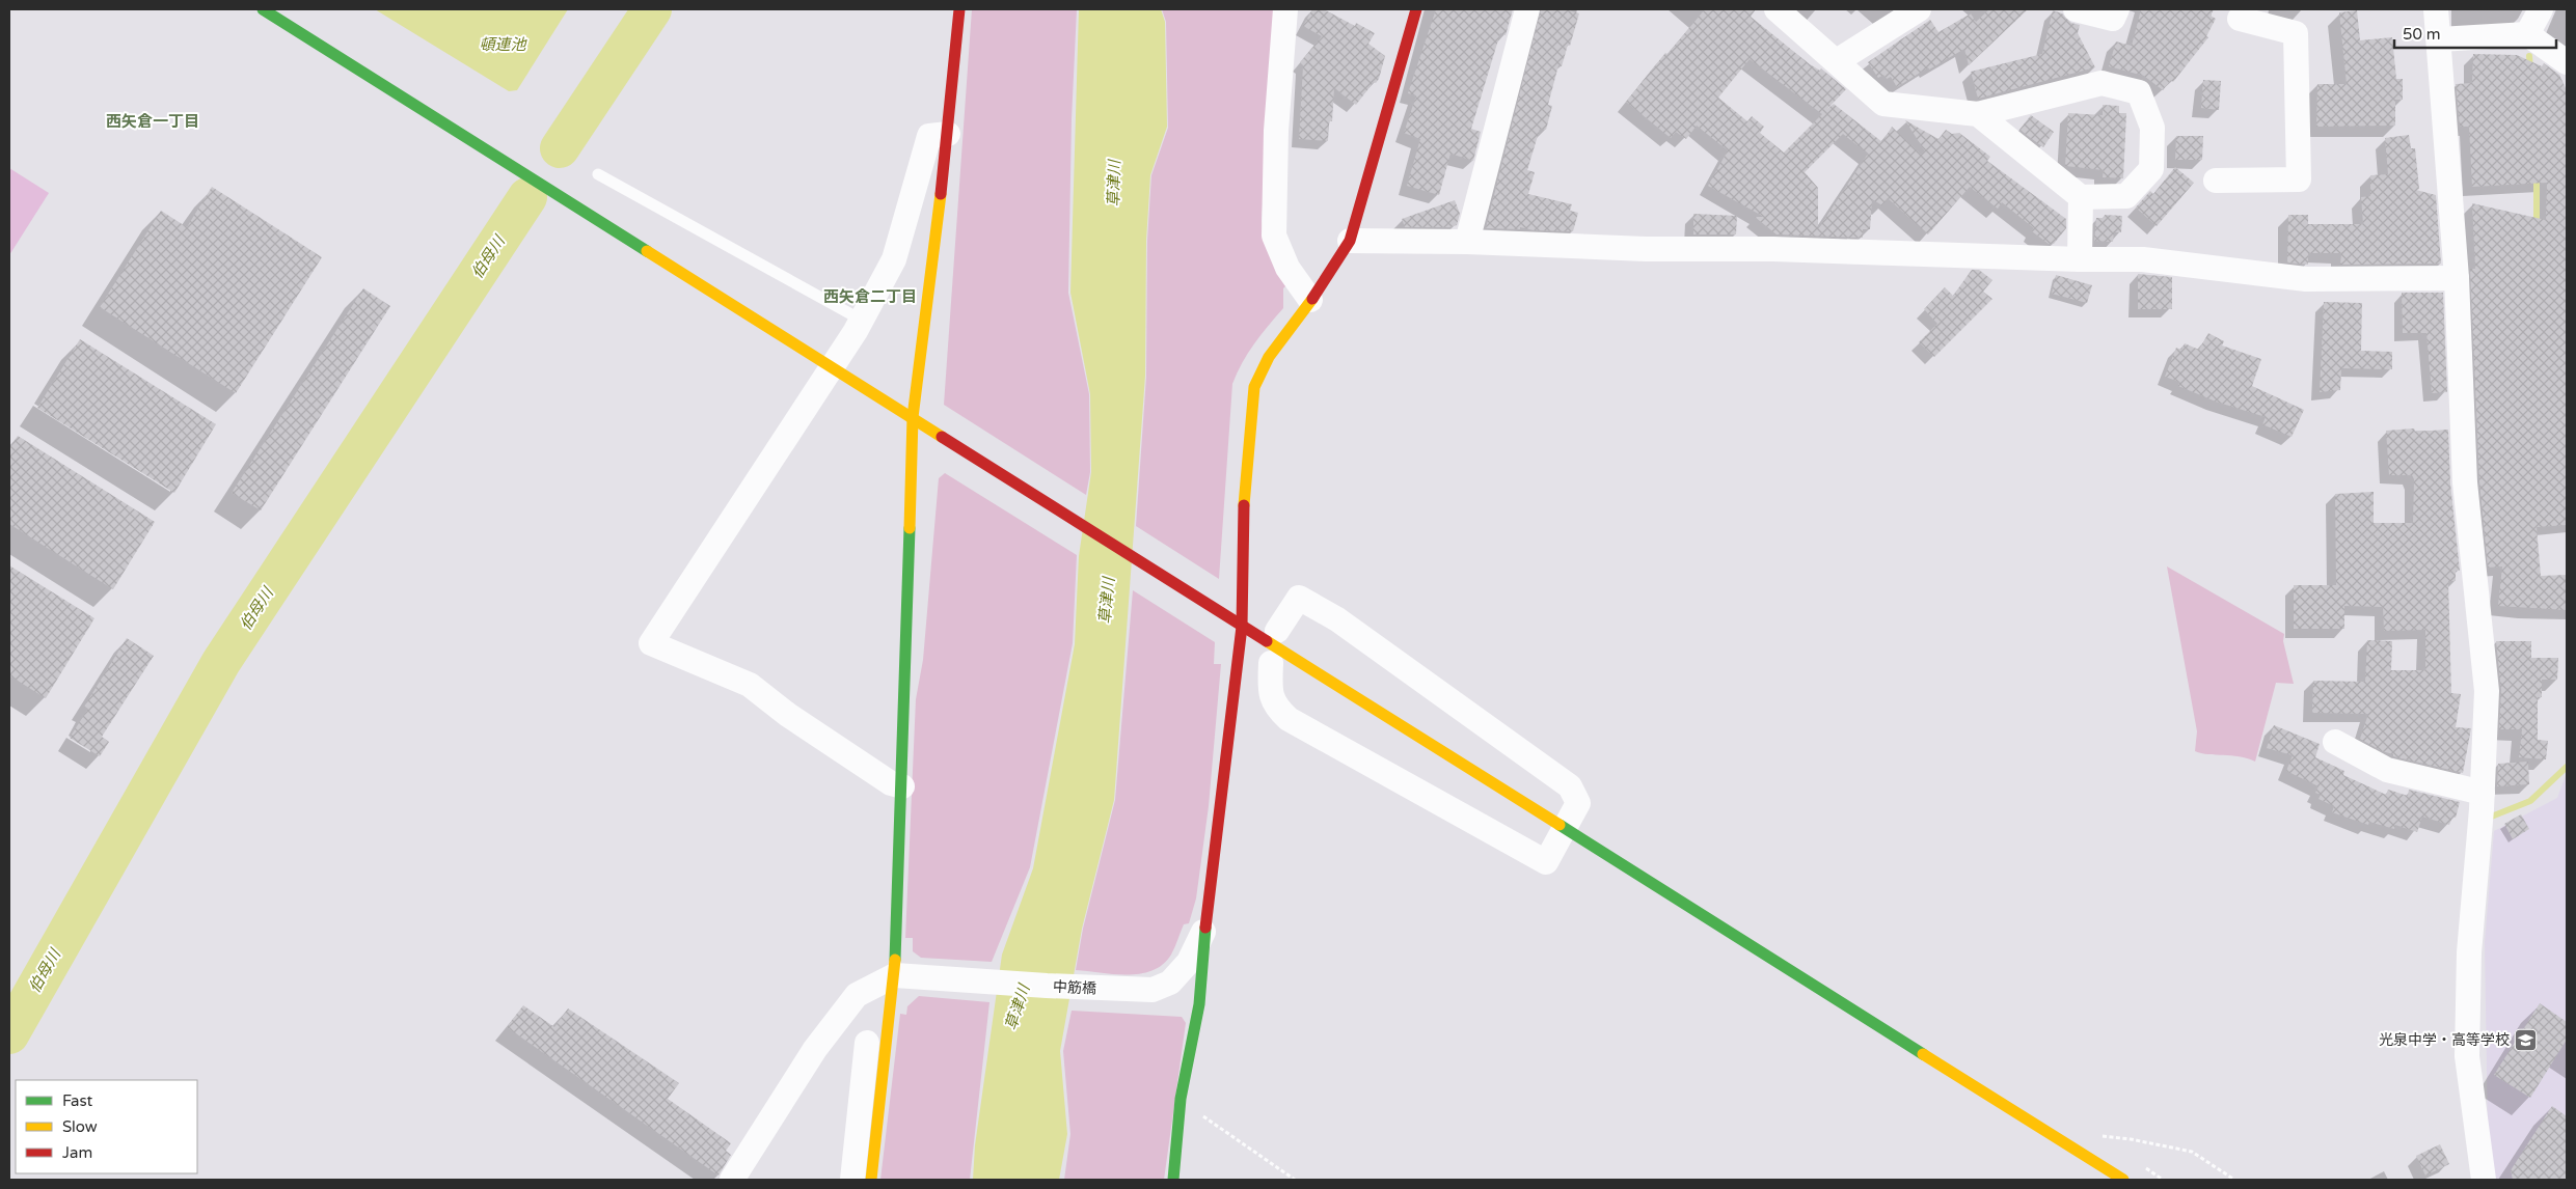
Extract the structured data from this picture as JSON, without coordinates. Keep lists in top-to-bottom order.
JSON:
{
  "streets": {
    "street": ["中筋橋"]
  },
  "districts": ["西矢倉一丁目", "西矢倉二丁目"],
  "water": ["頓連池", "草津川", "伯母川"],
  "places": {
    "school or university": ["光泉中学・高等学校"]
  },
  "legend": ["Fast", "Slow", "Jam"],
  "scale_bar": "50 m"
}
